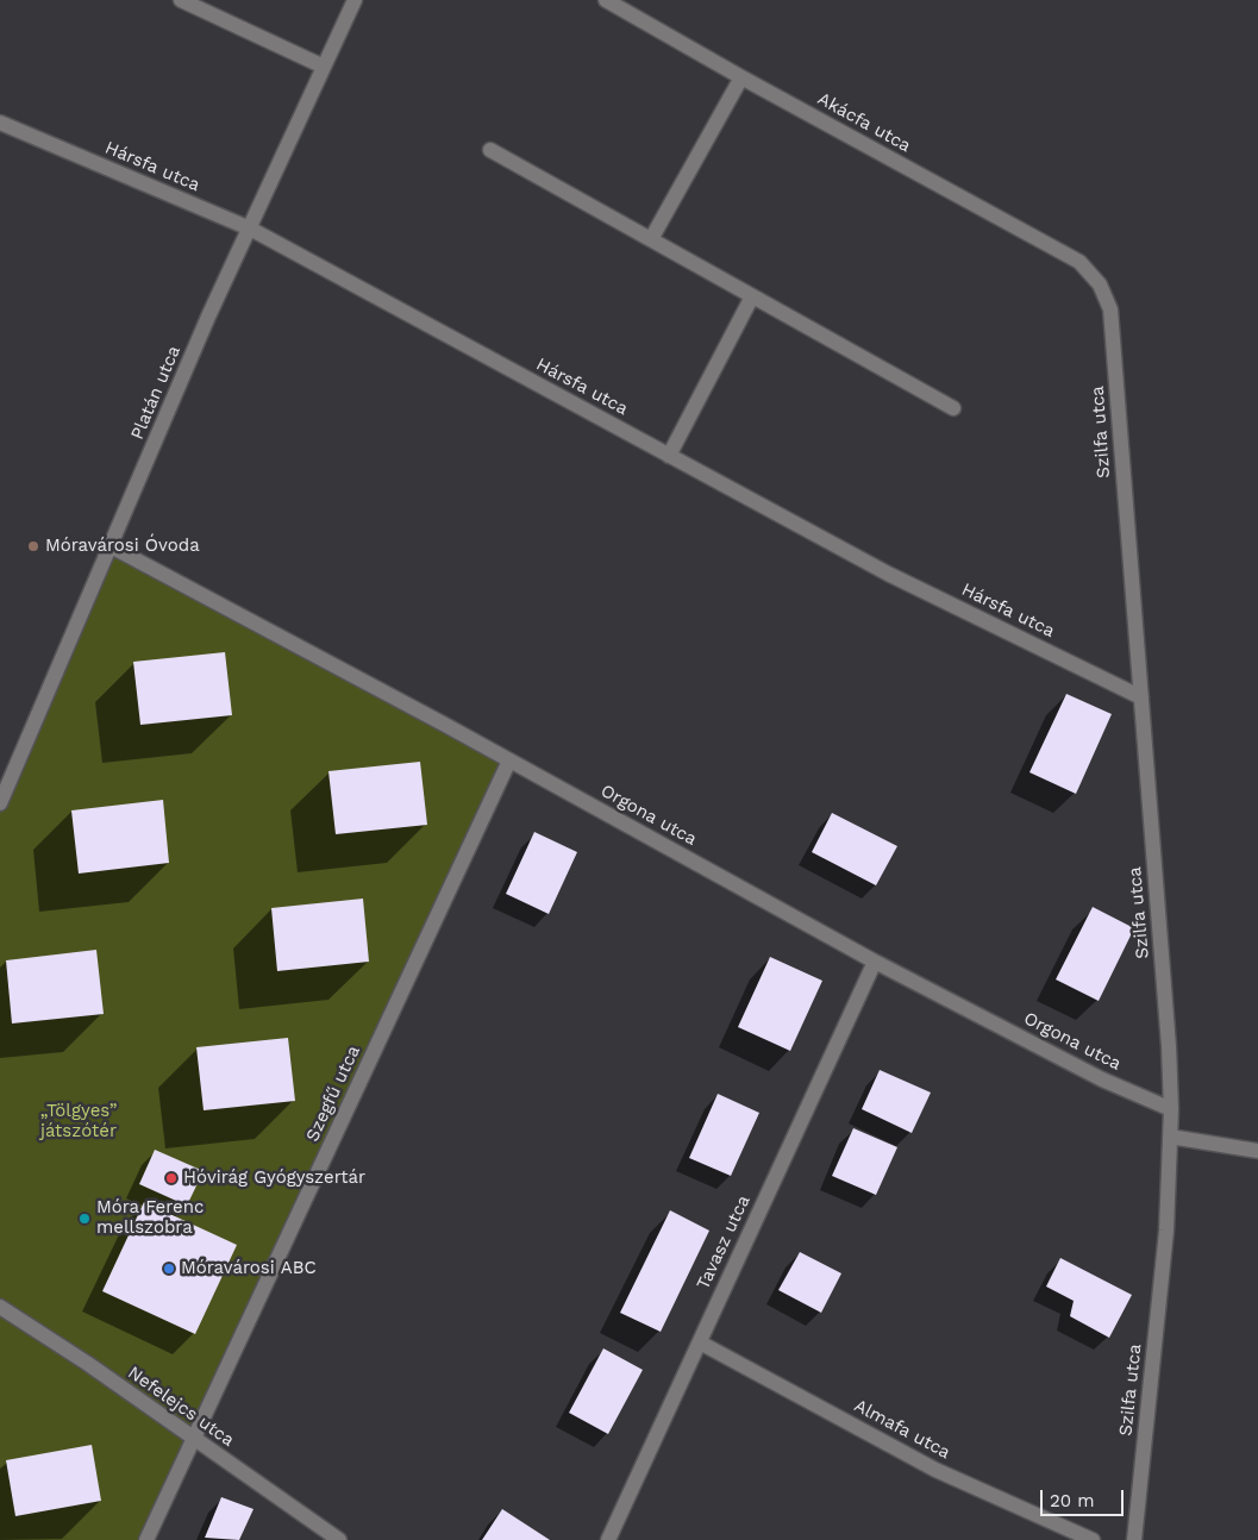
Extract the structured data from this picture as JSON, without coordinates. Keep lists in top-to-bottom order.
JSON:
{
  "streets": {
    "street": [
      "Akácfa utca",
      "Hársfa utca",
      "Platán utca",
      "Szilfa utca",
      "Orgona utca",
      "Szegfű utca",
      "Tavasz utca",
      "Nefelejcs utca",
      "Almafa utca"
    ]
  },
  "crossings": [
    ["Akácfa utca", "Szilfa utca"],
    ["Hársfa utca", "Platán utca"],
    ["Hársfa utca", "Szilfa utca"],
    ["Platán utca", "Orgona utca"],
    ["Szilfa utca", "Orgona utca"],
    ["Orgona utca", "Szegfű utca"],
    ["Orgona utca", "Tavasz utca"],
    ["Szegfű utca", "Nefelejcs utca"],
    ["Tavasz utca", "Almafa utca"]
  ],
  "parks": ["„Tölgyes” játszótér"],
  "places": [
    "Móravárosi Óvoda",
    "Hóvirág Gyógyszertár",
    "Móra Ferenc mellszobra",
    "Móravárosi ABC"
  ],
  "scale_bar": "20 m"
}
